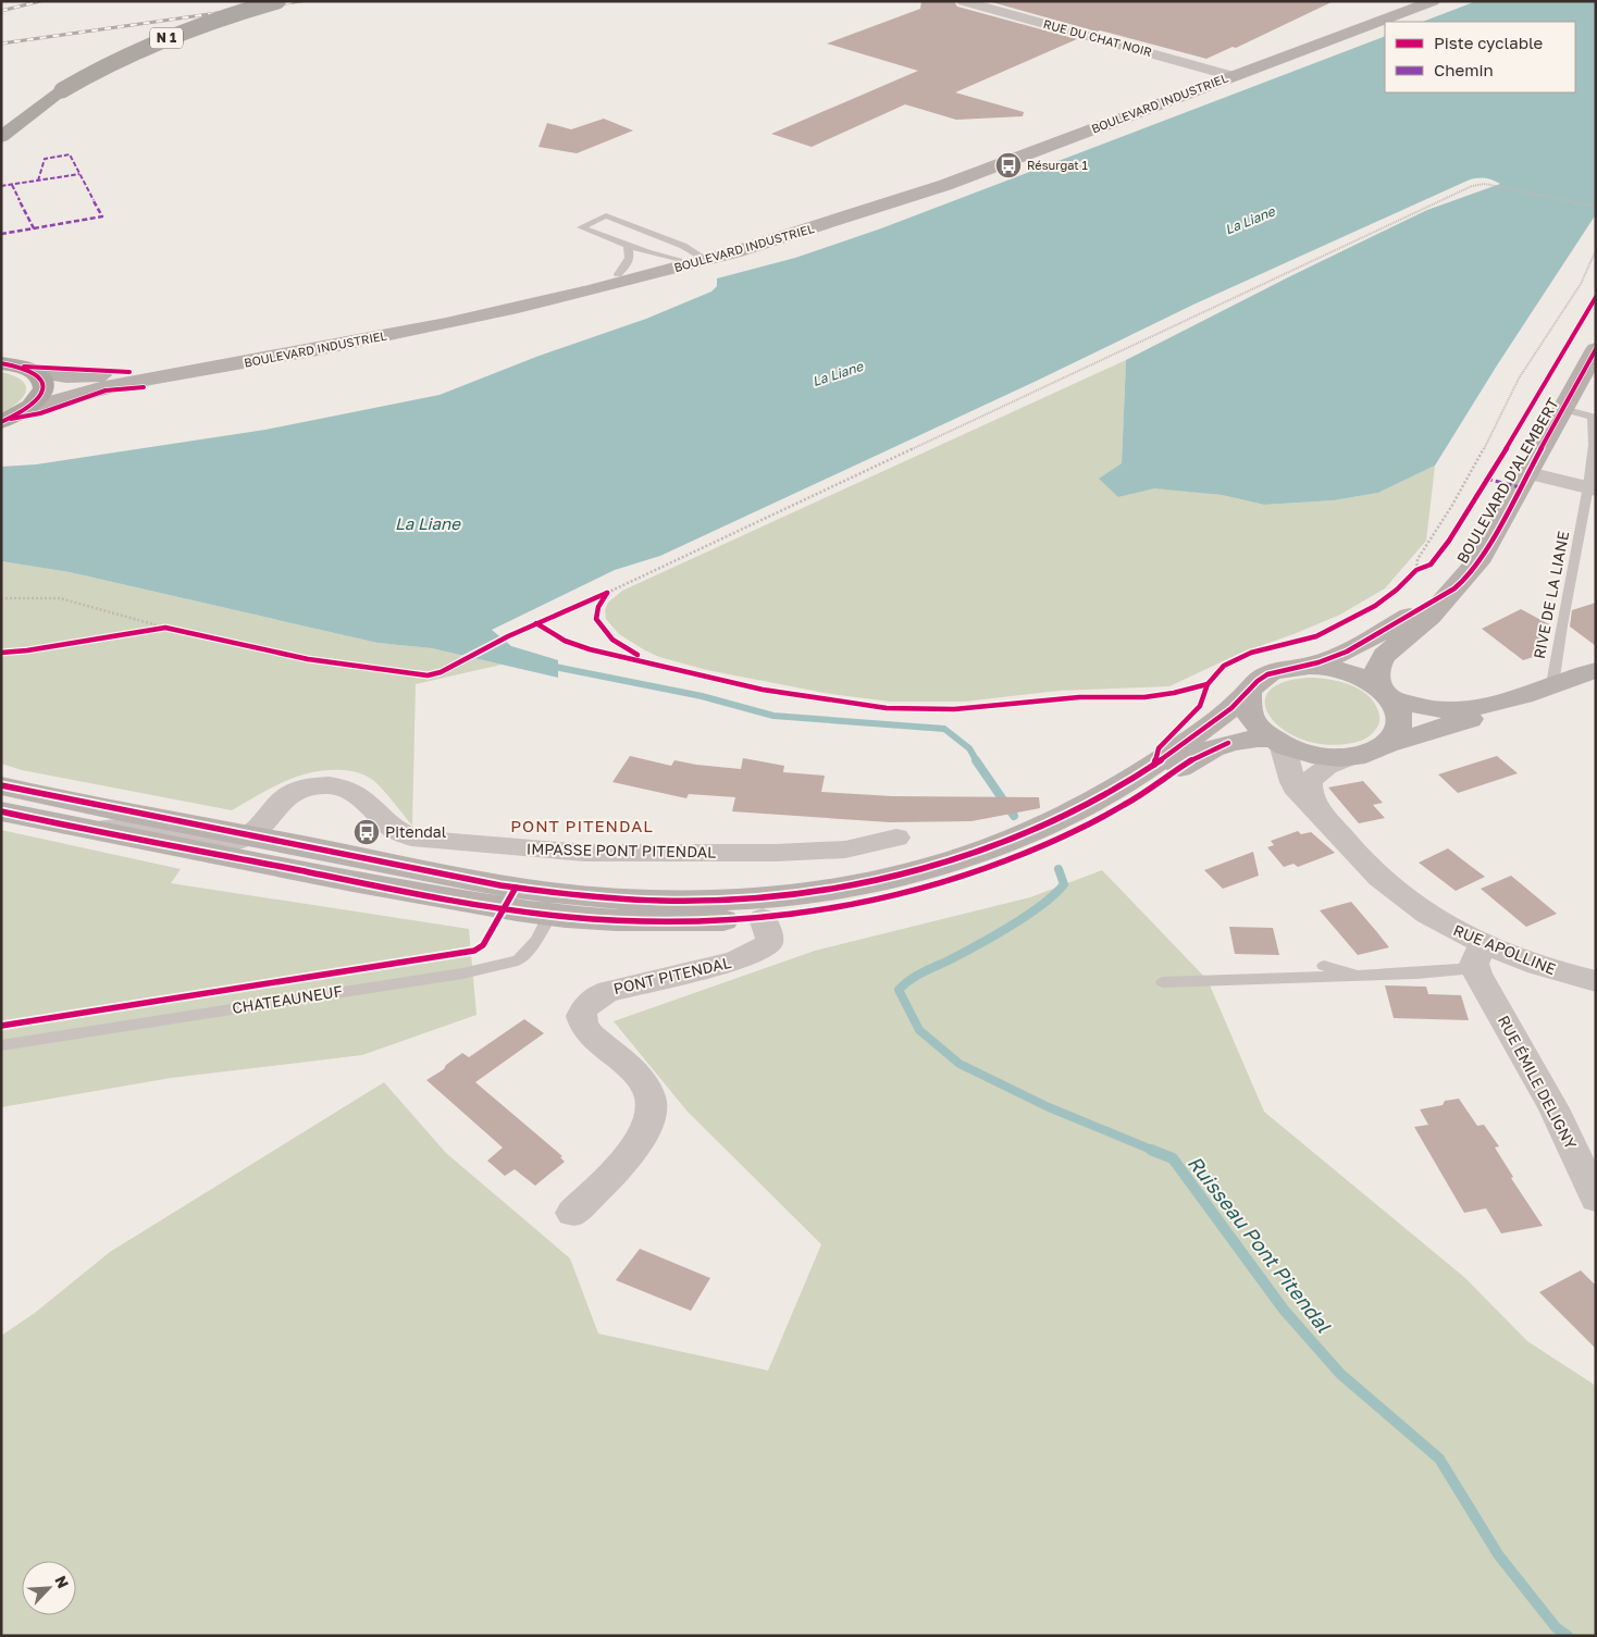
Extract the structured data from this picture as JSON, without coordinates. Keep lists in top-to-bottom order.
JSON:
{
  "streets": {
    "highway": ["N 1"],
    "street": [
      "RUE DU CHAT NOIR",
      "BOULEVARD INDUSTRIEL",
      "BOULEVARD D'ALEMBERT",
      "IMPASSE PONT PITENDAL",
      "RUE APOLLINE",
      "PONT PITENDAL",
      "RUE ÉMILE DELIGNY"
    ],
    "lane": ["RIVE DE LA LIANE", "CHATEAUNEUF"]
  },
  "crossings": [
    ["RUE DU CHAT NOIR", "BOULEVARD INDUSTRIEL"],
    ["BOULEVARD D'ALEMBERT", "RIVE DE LA LIANE"],
    ["BOULEVARD D'ALEMBERT", "RUE APOLLINE"],
    ["RUE APOLLINE", "RUE ÉMILE DELIGNY"]
  ],
  "districts": ["PONT PITENDAL"],
  "water": ["La Liane", "Ruisseau Pont Pitendal"],
  "places": {
    "bus stop": ["Résurgat 1", "Pitendal"]
  },
  "legend": ["Piste cyclable", "Chemin"],
  "north": "top right"
}
